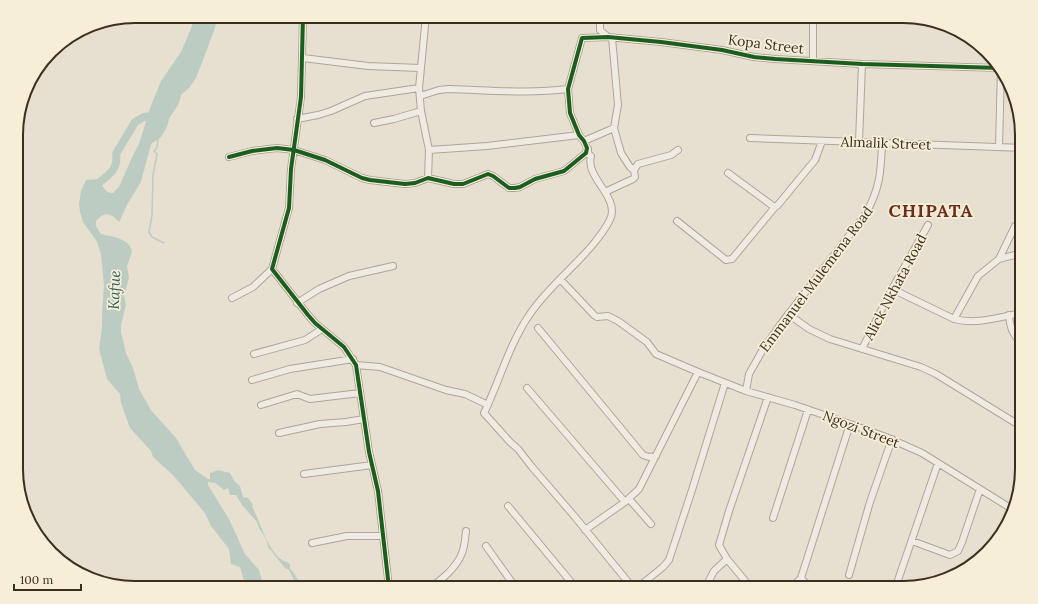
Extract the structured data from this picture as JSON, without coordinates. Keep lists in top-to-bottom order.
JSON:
{
  "streets": {
    "street": [
      "Kopa Street",
      "Almalik Street",
      "Emmanuel Mulemena Road",
      "Alick Nkhata Road",
      "Ngozi Street"
    ]
  },
  "crossings": [
    ["Almalik Street", "Emmanuel Mulemena Road"],
    ["Emmanuel Mulemena Road", "Ngozi Street"]
  ],
  "districts": ["CHIPATA"],
  "water": ["Kafue"],
  "scale_bar": "100 m"
}
